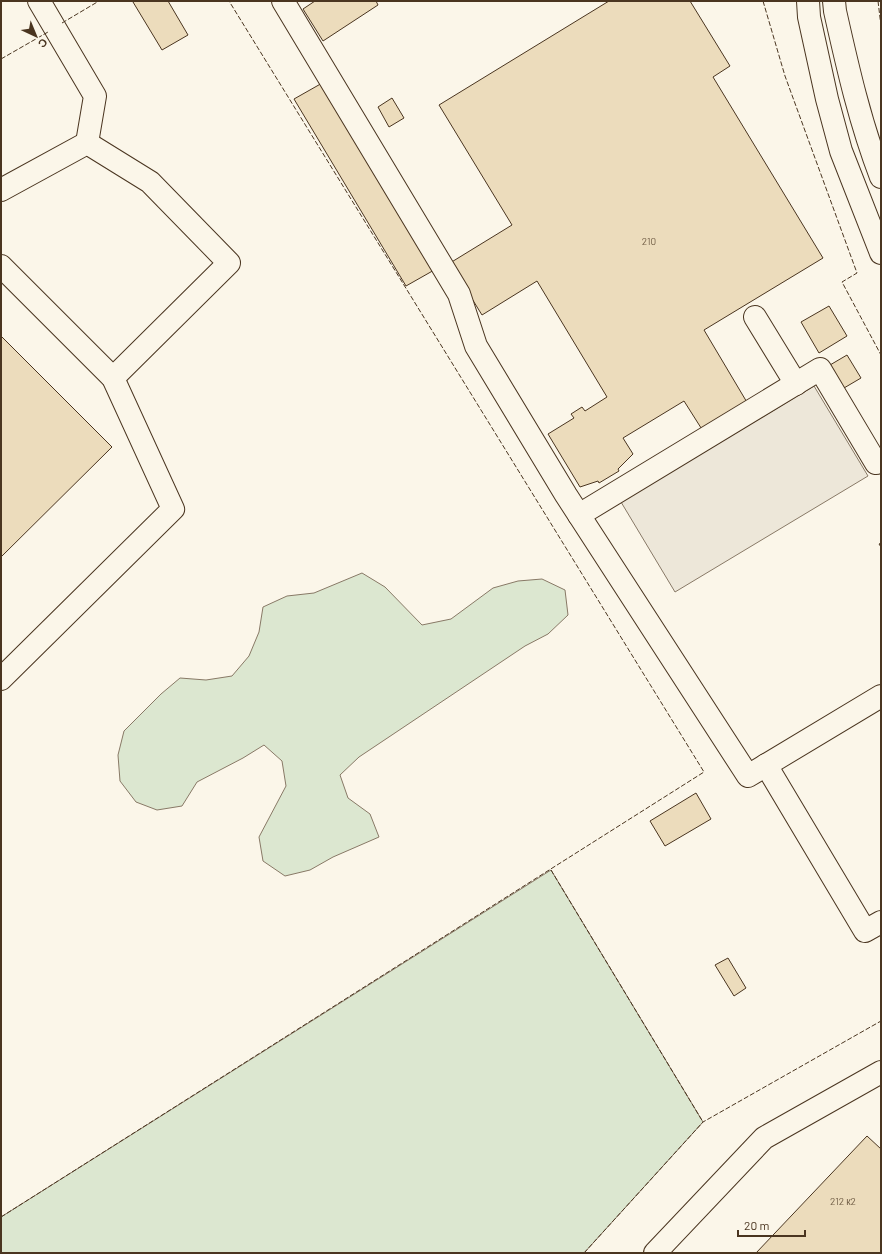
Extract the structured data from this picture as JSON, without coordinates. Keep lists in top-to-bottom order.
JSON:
{
  "house_numbers": ["210", "212 к2"],
  "scale_bar": "20 m",
  "north": "bottom right"
}
